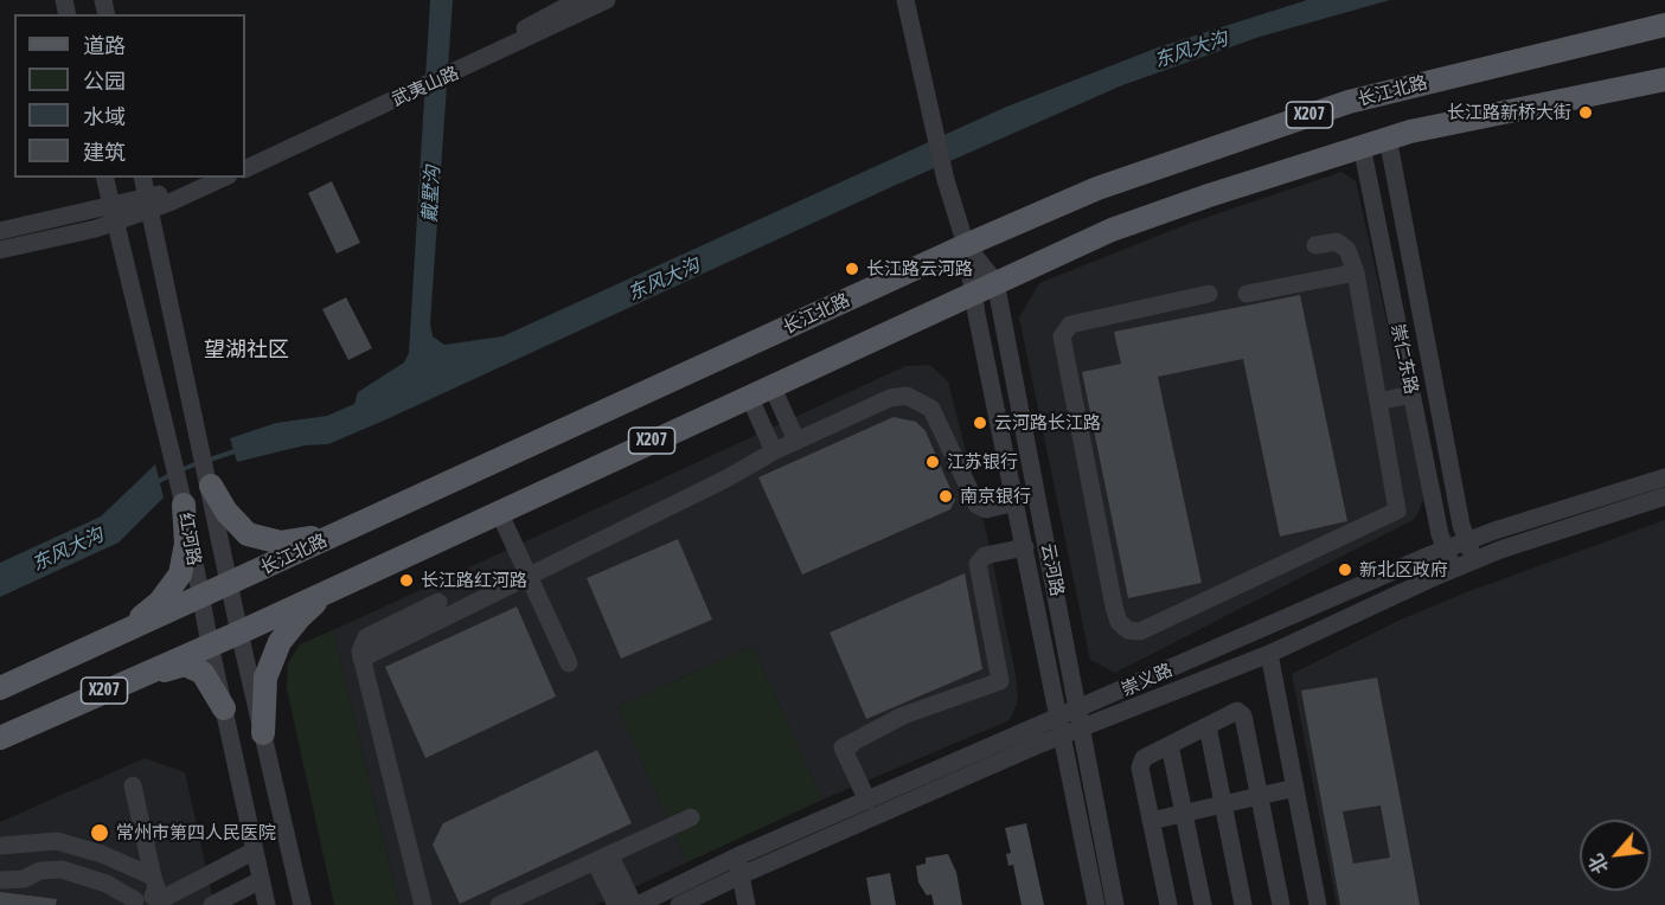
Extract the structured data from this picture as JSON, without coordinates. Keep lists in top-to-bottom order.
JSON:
{
  "streets": {
    "main road": ["长江北路", "X207"],
    "street": [
      "武夷山路",
      "崇仁东路",
      "红河路",
      "云河路",
      "崇义路"
    ]
  },
  "crossings": [
    ["长江北路", "红河路"],
    ["长江北路", "云河路"],
    ["X207", "崇仁东路"],
    ["X207", "红河路"],
    ["X207", "云河路"],
    ["崇仁东路", "崇义路"],
    ["云河路", "崇义路"]
  ],
  "districts": ["望湖社区"],
  "water": ["东风大沟", "戴墅沟"],
  "places": [
    "长江路新桥大街",
    "长江路云河路",
    "云河路长江路",
    "江苏银行",
    "南京银行",
    "新北区政府",
    "长江路红河路",
    "常州市第四人民医院"
  ],
  "legend": [
    "道路",
    "公园",
    "水域",
    "建筑"
  ],
  "north": "bottom left"
}
